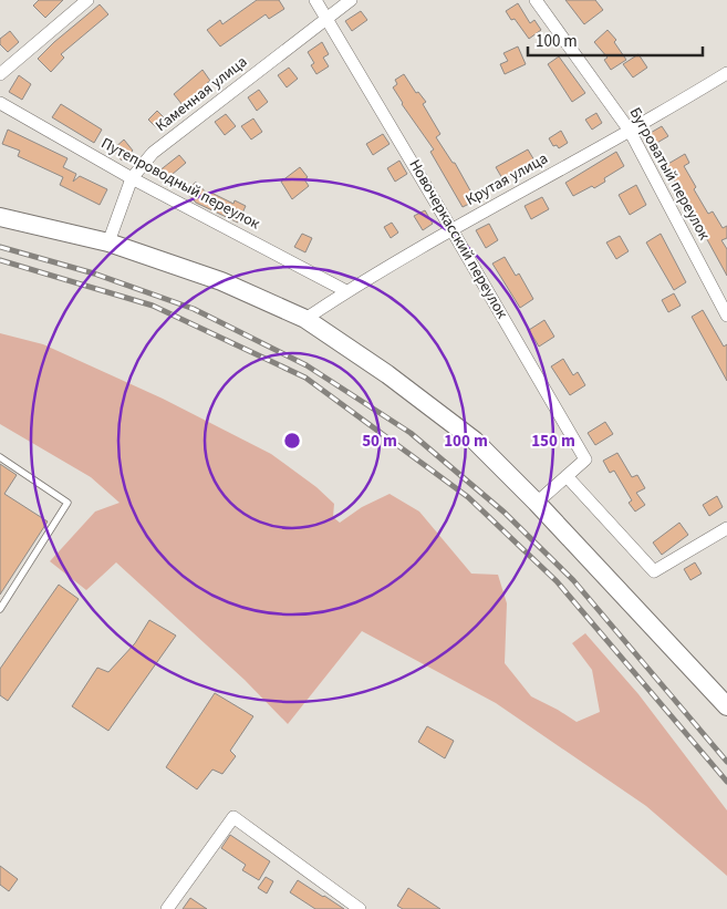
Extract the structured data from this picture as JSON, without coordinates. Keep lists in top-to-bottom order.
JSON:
{
  "streets": {
    "street": [
      "Каменная улица",
      "Бугроватый переулок",
      "Крутая улица",
      "Путепроводный переулок",
      "Новочеркасский переулок"
    ]
  },
  "crossings": [
    ["Каменная улица", "Путепроводный переулок"],
    ["Каменная улица", "Новочеркасский переулок"],
    ["Бугроватый переулок", "Крутая улица"],
    ["Крутая улица", "Путепроводный переулок"],
    ["Крутая улица", "Новочеркасский переулок"]
  ],
  "scale_bar": "100 m",
  "rings": ["50 m", "100 m", "150 m"]
}
